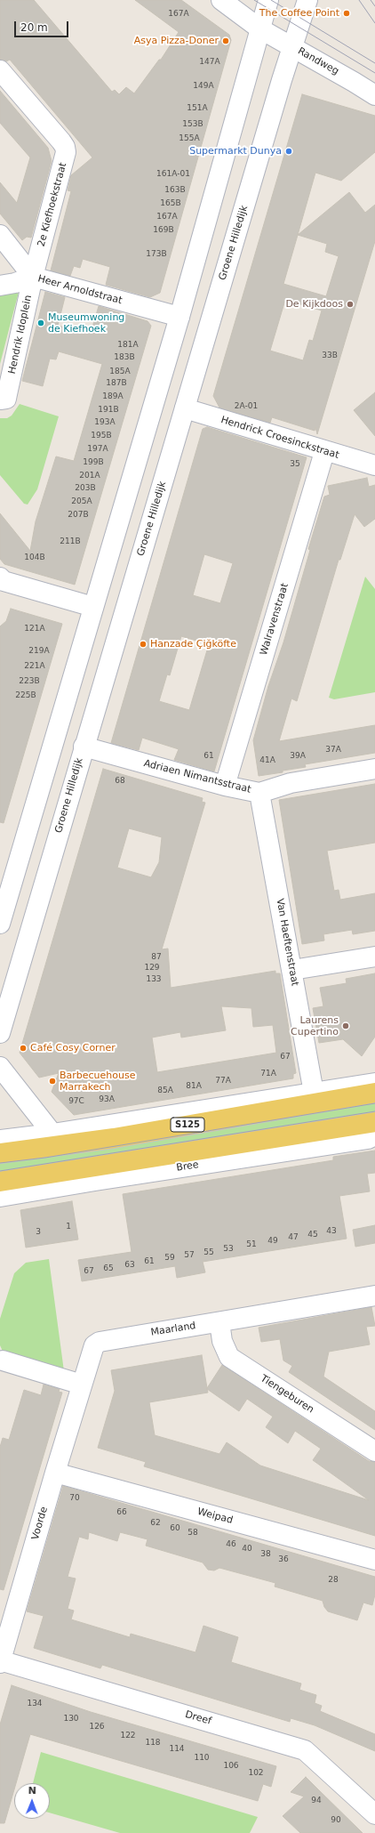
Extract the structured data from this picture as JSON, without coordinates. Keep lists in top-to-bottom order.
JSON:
{
  "streets": {
    "main road": ["S125", "Bree"],
    "street": [
      "Randweg",
      "2e Kiefhoekstraat",
      "Groene Hilledijk",
      "Heer Arnoldstraat",
      "Hendrik Idoplein",
      "Hendrick Croesinckstraat",
      "Walravenstraat",
      "Adriaen Nimantsstraat",
      "Van Haeftenstraat",
      "Maarland",
      "Tiengeburen",
      "Weipad",
      "Voorde",
      "Dreef"
    ]
  },
  "crossings": [
    ["Randweg", "Groene Hilledijk"],
    ["2e Kiefhoekstraat", "Heer Arnoldstraat"],
    ["2e Kiefhoekstraat", "Hendrik Idoplein"],
    ["Groene Hilledijk", "Hendrick Croesinckstraat"],
    ["Groene Hilledijk", "Adriaen Nimantsstraat"],
    ["Heer Arnoldstraat", "Hendrik Idoplein"],
    ["Hendrick Croesinckstraat", "Walravenstraat"],
    ["Walravenstraat", "Adriaen Nimantsstraat"],
    ["Adriaen Nimantsstraat", "Van Haeftenstraat"],
    ["Maarland", "Tiengeburen"],
    ["Maarland", "Voorde"],
    ["Weipad", "Voorde"],
    ["Voorde", "Dreef"]
  ],
  "places": [
    "The Coffee Point",
    "Asya Pizza-Doner",
    "Supermarkt Dunya",
    "De Kijkdoos",
    "Museumwoning de Kiefhoek",
    "Hanzade Çiğköfte",
    "Laurens Cupertino",
    "Café Cosy Corner",
    "Barbecuehouse Marrakech"
  ],
  "house_numbers": [
    "167A",
    "147A",
    "149A",
    "151A",
    "153B",
    "155A",
    "161A-01",
    "163B",
    "165B",
    "167A",
    "169B",
    "173B",
    "181A",
    "33B",
    "183B",
    "185A",
    "187B",
    "189A",
    "2A-01",
    "191B",
    "193A",
    "195B",
    "197A",
    "199B",
    "35",
    "201A",
    "203B",
    "205A",
    "207B",
    "211B",
    "104B",
    "121A",
    "219A",
    "221A",
    "223B",
    "225B",
    "37A",
    "61",
    "39A",
    "41A",
    "68",
    "87",
    "129",
    "133",
    "67",
    "71A",
    "77A",
    "81A",
    "85A",
    "93A",
    "97C",
    "1",
    "43",
    "3",
    "45",
    "47",
    "49",
    "51",
    "53",
    "55",
    "57",
    "59",
    "61",
    "63",
    "65",
    "67",
    "70",
    "66",
    "62",
    "60",
    "58",
    "46",
    "40",
    "38",
    "36",
    "28",
    "134",
    "130",
    "126",
    "122",
    "118",
    "114",
    "110",
    "106",
    "102",
    "94",
    "90"
  ],
  "scale_bar": "20 m",
  "north": "top"
}
